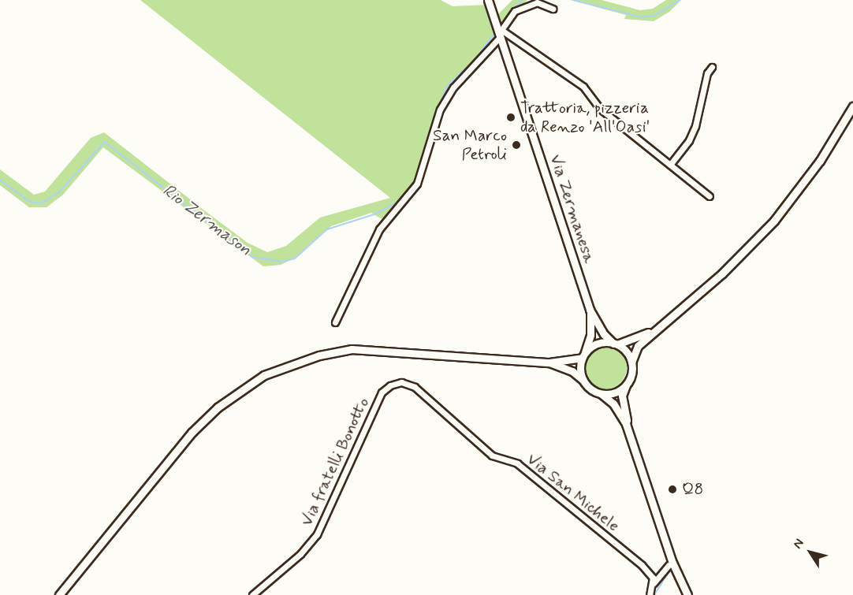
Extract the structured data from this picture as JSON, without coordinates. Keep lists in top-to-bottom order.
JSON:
{
  "streets": {
    "main road": ["Via Zermanesa"],
    "street": ["Via fratelli Bonotto", "Via San Michele"]
  },
  "crossings": [
    ["Via fratelli Bonotto", "Via San Michele"]
  ],
  "water": ["Rio Zermason"],
  "places": ["Trattoria, pizzeria da Renzo 'All'Oasi'", "San Marco Petroli", "Q8"],
  "north": "top left"
}
